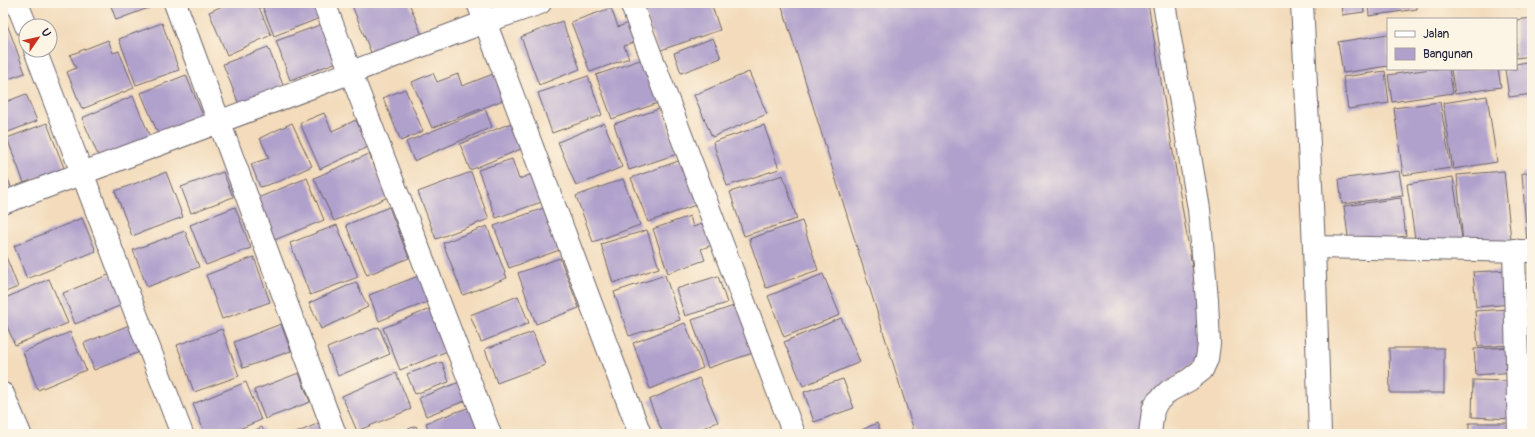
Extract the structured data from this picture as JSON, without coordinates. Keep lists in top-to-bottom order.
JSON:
{
  "legend": ["Jalan", "Bangunan"],
  "north": "top right"
}
